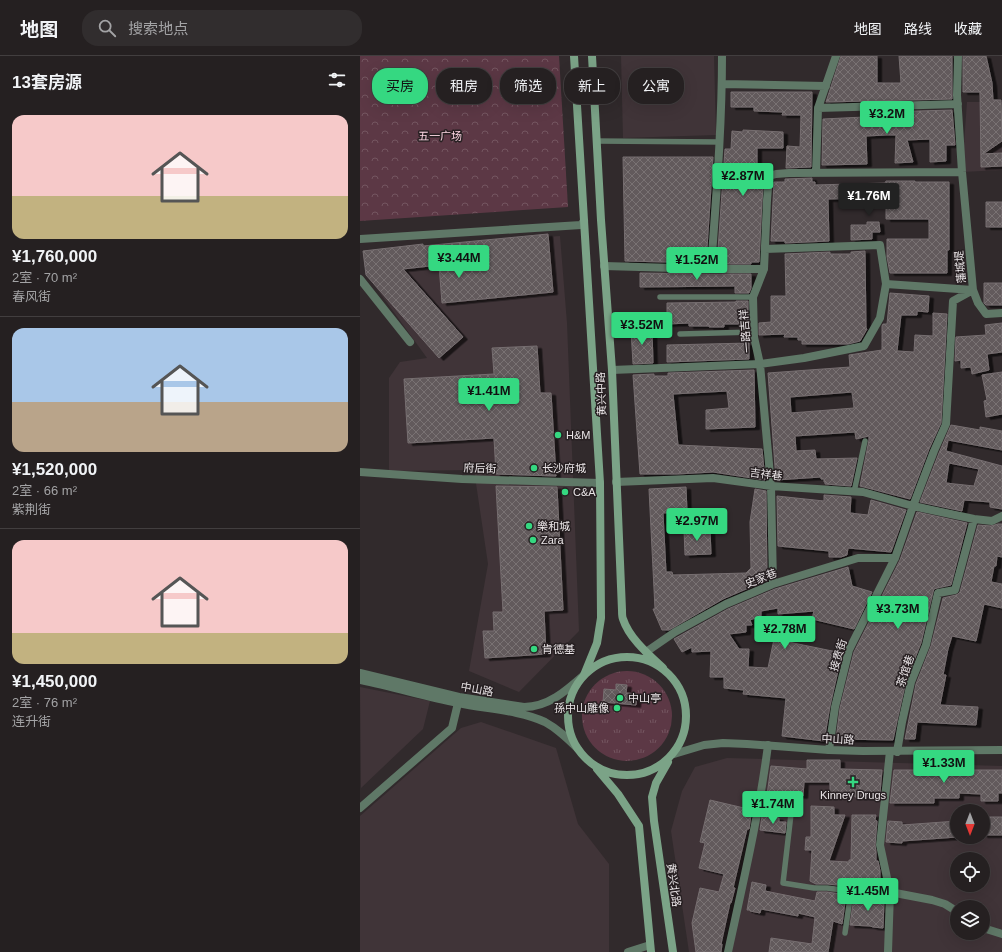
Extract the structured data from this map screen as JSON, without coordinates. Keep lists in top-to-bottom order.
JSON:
{
  "streets": {
    "main road": ["黄兴中路", "黄兴北路"],
    "street": [
      "藩城堤",
      "一路吉祥",
      "府后街",
      "吉祥巷",
      "史家巷",
      "接贵街",
      "茶馆巷",
      "中山路"
    ]
  },
  "crossings": [
    ["藩城堤", "吉祥巷"],
    ["藩城堤", "接贵街"],
    ["一路吉祥", "吉祥巷"],
    ["一路吉祥", "史家巷"],
    ["黄兴中路", "府后街"],
    ["黄兴中路", "吉祥巷"],
    ["黄兴中路", "史家巷"],
    ["黄兴中路", "中山路"],
    ["黄兴中路", "黄兴北路"],
    ["吉祥巷", "接贵街"],
    ["吉祥巷", "茶馆巷"],
    ["史家巷", "接贵街"],
    ["接贵街", "中山路"],
    ["茶馆巷", "中山路"],
    ["中山路", "黄兴北路"]
  ],
  "parks": ["五一广场"],
  "places": {
    "other": [
      "H&M",
      "长沙府城",
      "C&A",
      "樂和城",
      "Zara",
      "肯德基",
      "中山亭",
      "孫中山雕像"
    ],
    "health": ["Kinney Drugs"]
  },
  "north": "bottom",
  "page": {
    "header": "地图",
    "search": "搜索地点",
    "nav": ["地图", "路线", "收藏"],
    "heading": "13套房源",
    "chip": [
      "买房",
      "租房",
      "筛选",
      "新上",
      "公寓"
    ],
    "price": [
      "¥3.2M",
      "¥2.87M",
      "¥1.76M",
      "¥3.44M",
      "¥1.52M",
      "¥3.52M",
      "¥1.41M",
      "¥2.97M",
      "¥3.73M",
      "¥2.78M",
      "¥1.33M",
      "¥1.74M",
      "¥1.45M"
    ],
    "list": [
      {
        "name": "¥1,760,000",
        "note": "2室 · 70 m² · 春风街"
      },
      {
        "name": "¥1,520,000",
        "note": "2室 · 66 m² · 紫荆街"
      },
      {
        "name": "¥1,450,000",
        "note": "2室 · 76 m² · 连升街"
      }
    ]
  }
}
